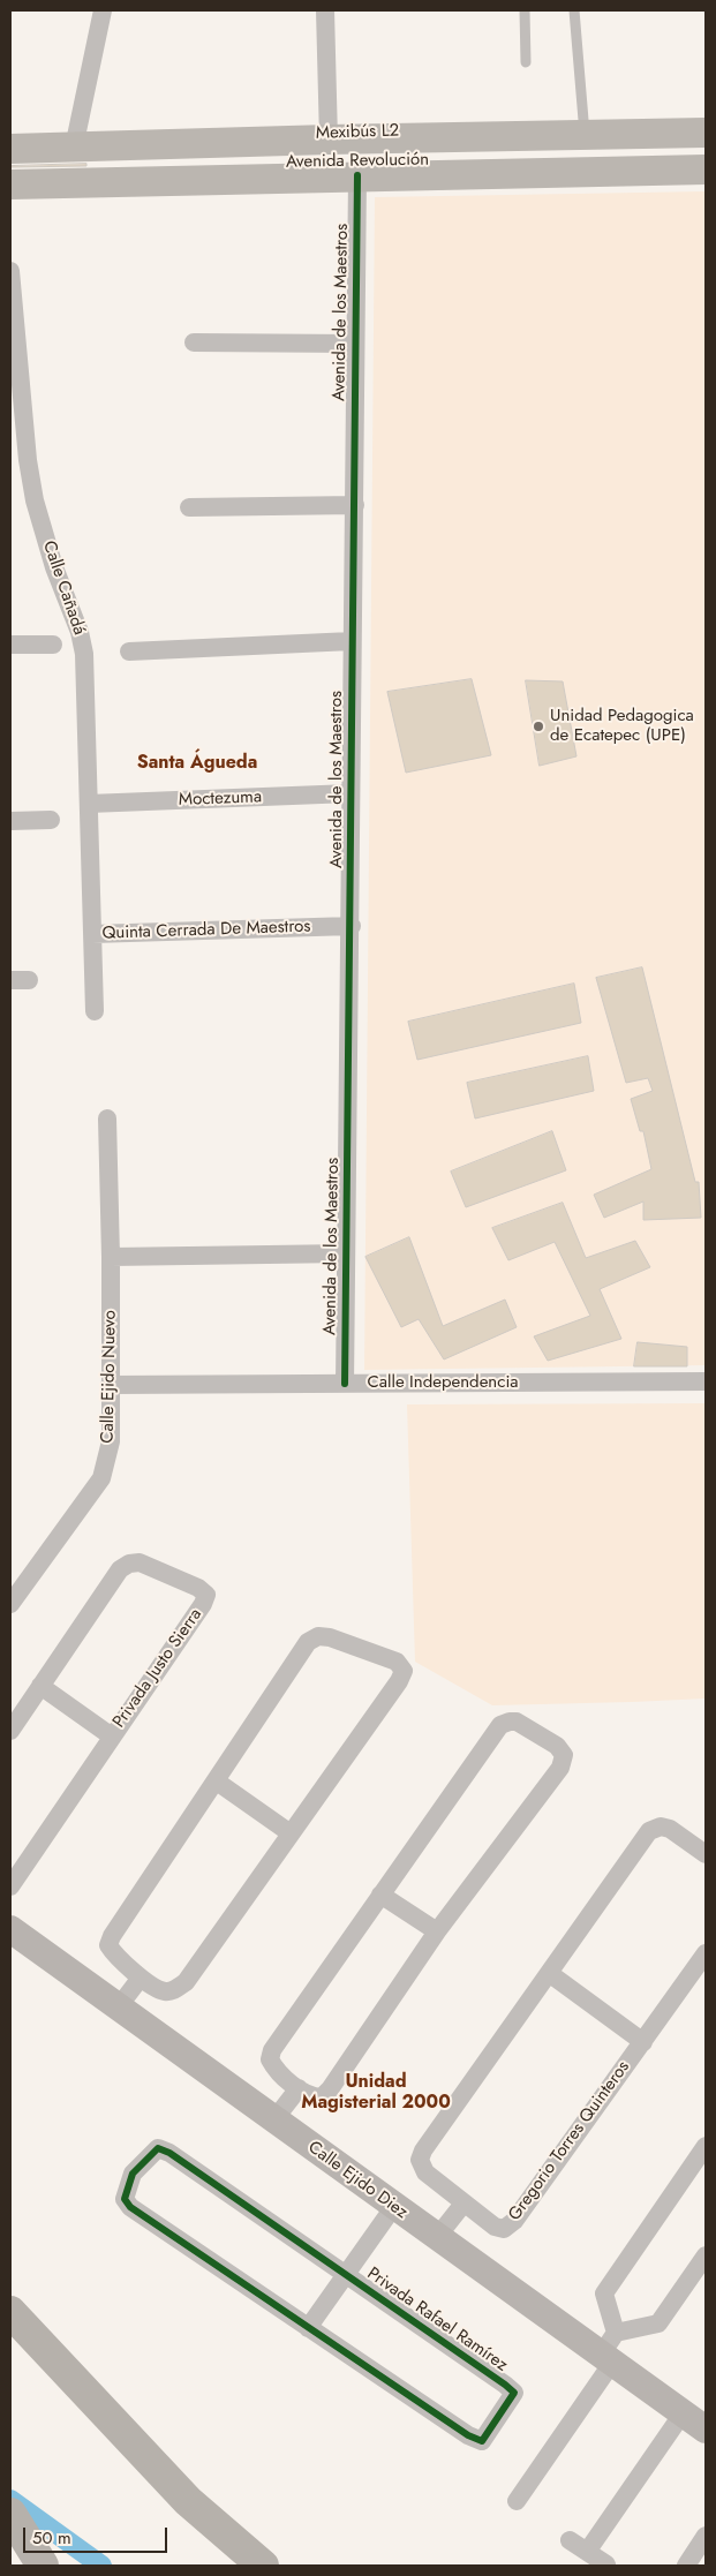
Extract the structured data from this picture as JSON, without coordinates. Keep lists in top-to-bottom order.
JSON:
{
  "streets": {
    "main road": ["Avenida Revolución", "Calle Ejido Diez"],
    "street": [
      "Avenida de los Maestros",
      "Calle Cañadá",
      "Moctezuma",
      "Quinta Cerrada De Maestros",
      "Calle Ejido Nuevo",
      "Calle Independencia",
      "Privada Justo Sierra",
      "Gregorio Torres Quinteros",
      "Privada Rafael Ramírez"
    ],
    "lane": ["Mexibús L2"]
  },
  "crossings": [
    ["Avenida Revolución", "Avenida de los Maestros"],
    ["Avenida de los Maestros", "Moctezuma"],
    ["Avenida de los Maestros", "Quinta Cerrada De Maestros"],
    ["Avenida de los Maestros", "Calle Independencia"],
    ["Calle Cañadá", "Moctezuma"],
    ["Calle Cañadá", "Quinta Cerrada De Maestros"],
    ["Calle Ejido Nuevo", "Calle Independencia"],
    ["Calle Ejido Diez", "Privada Rafael Ramírez"]
  ],
  "districts": ["Santa Águeda", "Unidad Magisterial 2000"],
  "places": ["Unidad Pedagogica de Ecatepec (UPE)"],
  "scale_bar": "50 m"
}
